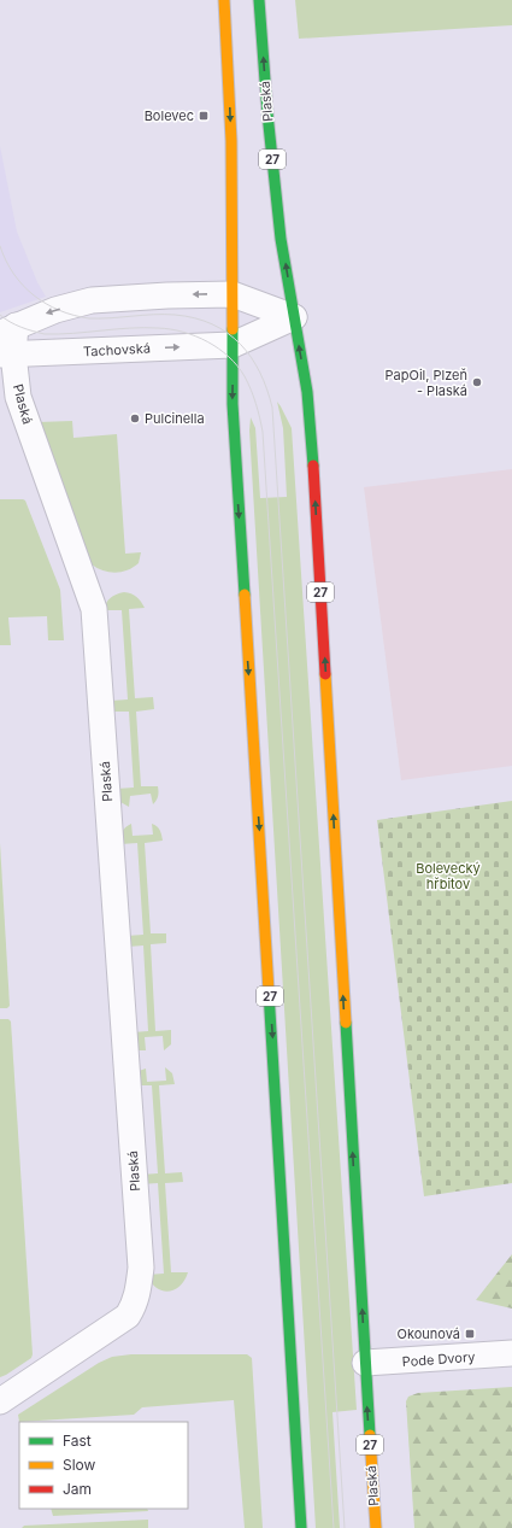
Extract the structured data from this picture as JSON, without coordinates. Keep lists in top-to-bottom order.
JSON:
{
  "streets": {
    "main road": ["Plaská", "27"],
    "street": ["Tachovská", "Pode Dvory"]
  },
  "crossings": [
    ["Plaská", "Tachovská"],
    ["Plaská", "Pode Dvory"],
    ["27", "Tachovská"]
  ],
  "parks": ["Bolevecký hřbitov"],
  "places": {
    "transit": ["Bolevec", "Okounová"],
    "other": ["PapOil, Plzeň - Plaská", "Pulcinella"]
  },
  "legend": ["Fast", "Slow", "Jam"]
}
